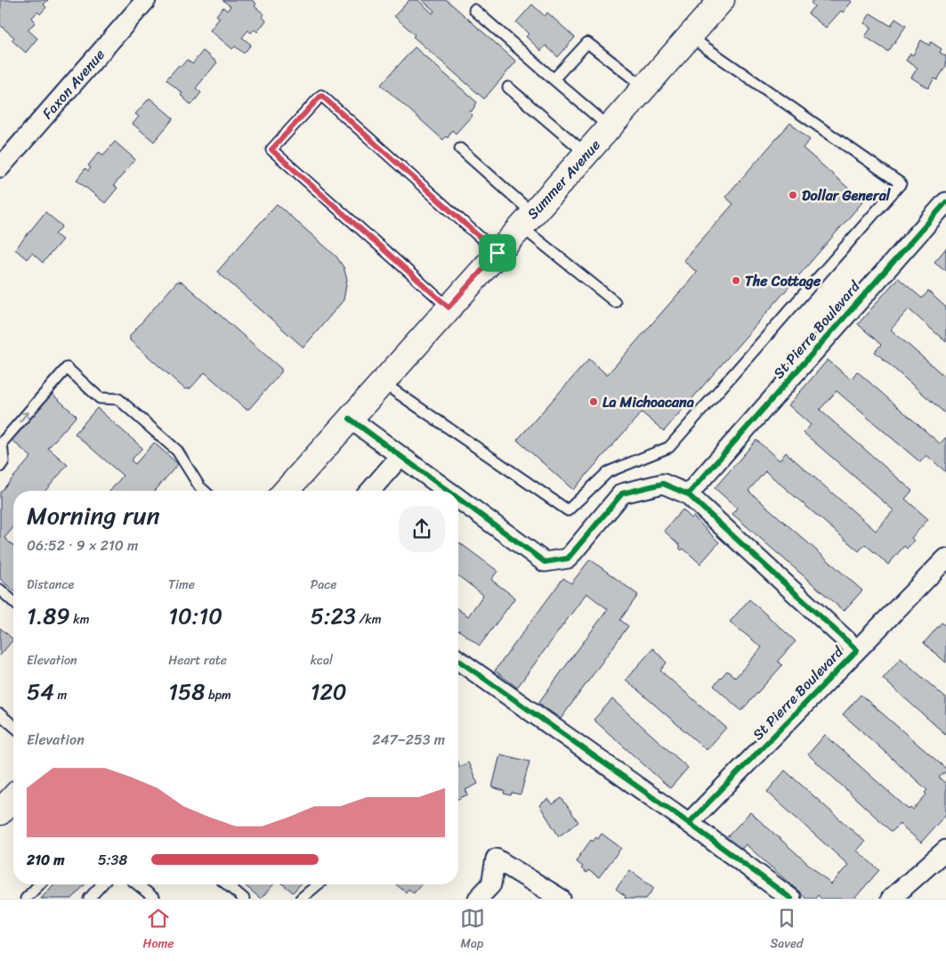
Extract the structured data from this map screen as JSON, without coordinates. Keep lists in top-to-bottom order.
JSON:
{
  "streets": {
    "main road": ["Summer Avenue"],
    "street": ["Faxon Avenue", "St Pierre Boulevard"]
  },
  "crossings": [
    ["Summer Avenue", "St Pierre Boulevard"]
  ],
  "places": ["Dollar General", "The Cottage", "La Michoacana"],
  "page": {
    "heading": ["Morning run", "06:52 · 9 × 210 m"],
    "stats": [
      ["Distance", "1.89 km"],
      ["Time", "10:10"],
      ["Pace", "5:23 /km"],
      ["Elevation", "54 m"],
      ["Heart rate", "158 bpm"],
      ["kcal", "120"]
    ],
    "chart": ["Elevation", "247–253 m"],
    "list": [
      {
        "name": "210 m",
        "note": "5:38"
      }
    ],
    "tabs": ["Home", "Map", "Saved"]
  }
}
